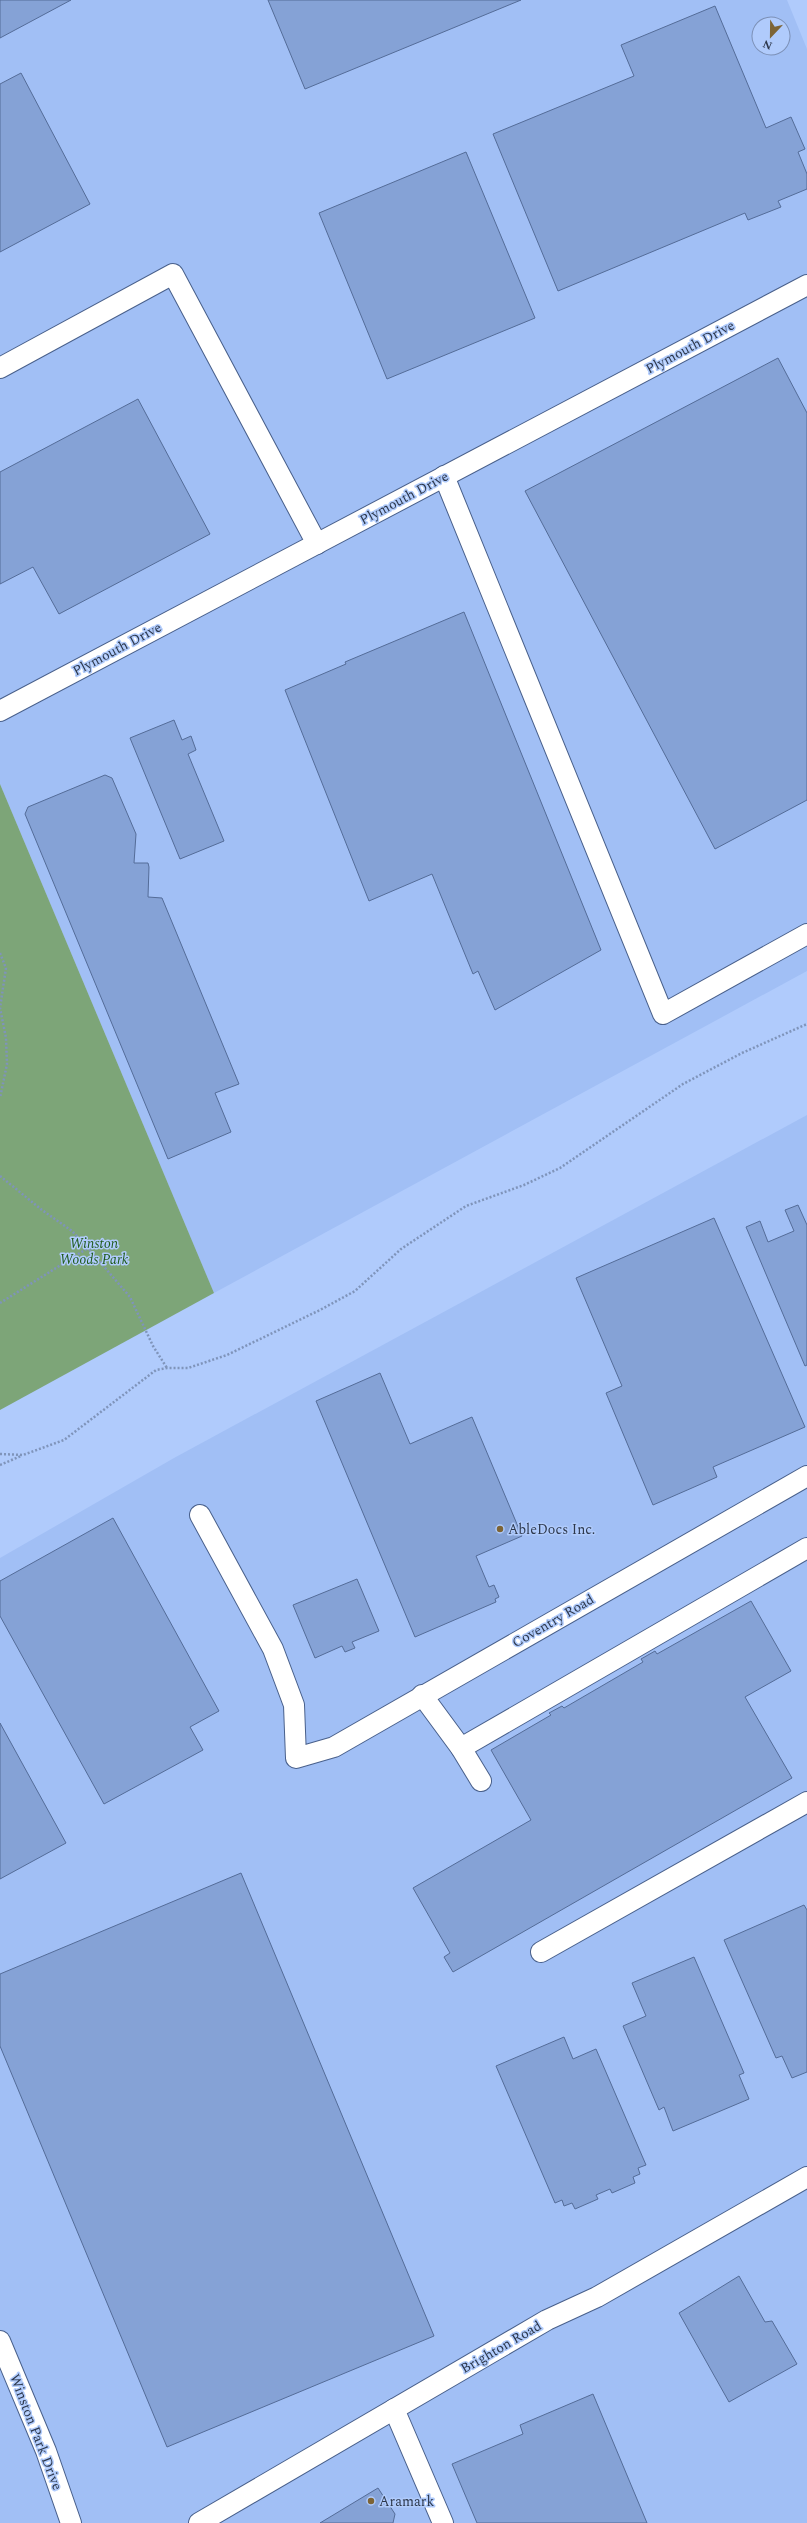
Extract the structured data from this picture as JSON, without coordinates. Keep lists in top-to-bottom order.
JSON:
{
  "streets": {
    "street": [
      "Plymouth Drive",
      "Coventry Road",
      "Brighton Road",
      "Winston Park Drive"
    ]
  },
  "parks": ["Winston Woods Park"],
  "places": ["AbleDocs Inc.", "Aramark"],
  "north": "bottom"
}
